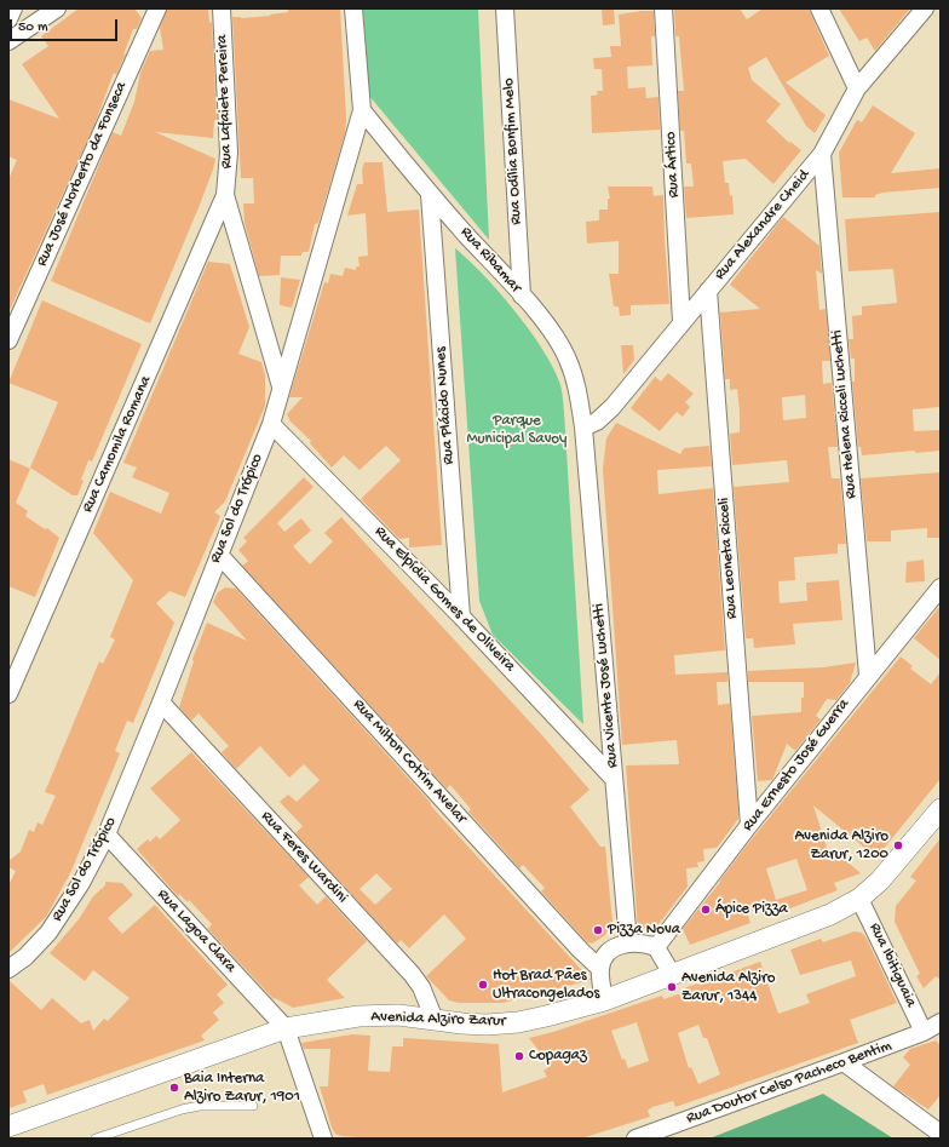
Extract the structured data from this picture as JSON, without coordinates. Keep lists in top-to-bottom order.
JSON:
{
  "streets": {
    "street": [
      "Rua Lafaiete Pereira",
      "Rua Odília Bonfim Melo",
      "Rua Ártico",
      "Rua José Norberto da Fonseca",
      "Rua Alexandre Cheid",
      "Rua Ribamar",
      "Rua Plácido Nunes",
      "Rua Helena Ricceli Luchetti",
      "Rua Camomila Romana",
      "Rua Sol do Trópico",
      "Rua Leoneta Ricceli",
      "Rua Elpídia Gomes de Oliveira",
      "Rua Vicente José Luchetti",
      "Rua Milton Cotrim Avelar",
      "Rua Ernesto José Guerra",
      "Rua Feres Wardini",
      "Rua Lagoa Clara",
      "Rua Ibitiguaia",
      "Avenida Alziro Zarur",
      "Rua Doutor Celso Pacheco Bentim"
    ]
  },
  "crossings": [
    ["Rua Lafaiete Pereira", "Rua Camomila Romana"],
    ["Rua Odília Bonfim Melo", "Rua Ribamar"],
    ["Rua Ártico", "Rua Alexandre Cheid"],
    ["Rua Alexandre Cheid", "Rua Ribamar"],
    ["Rua Alexandre Cheid", "Rua Helena Ricceli Luchetti"],
    ["Rua Alexandre Cheid", "Rua Leoneta Ricceli"],
    ["Rua Alexandre Cheid", "Rua Vicente José Luchetti"],
    ["Rua Ribamar", "Rua Plácido Nunes"],
    ["Rua Ribamar", "Rua Sol do Trópico"],
    ["Rua Ribamar", "Rua Vicente José Luchetti"],
    ["Rua Plácido Nunes", "Rua Elpídia Gomes de Oliveira"],
    ["Rua Helena Ricceli Luchetti", "Rua Ernesto José Guerra"],
    ["Rua Sol do Trópico", "Rua Elpídia Gomes de Oliveira"],
    ["Rua Sol do Trópico", "Rua Milton Cotrim Avelar"],
    ["Rua Sol do Trópico", "Rua Feres Wardini"],
    ["Rua Sol do Trópico", "Rua Lagoa Clara"],
    ["Rua Leoneta Ricceli", "Rua Ernesto José Guerra"],
    ["Rua Elpídia Gomes de Oliveira", "Rua Vicente José Luchetti"],
    ["Rua Feres Wardini", "Avenida Alziro Zarur"],
    ["Rua Lagoa Clara", "Avenida Alziro Zarur"],
    ["Rua Ibitiguaia", "Avenida Alziro Zarur"],
    ["Rua Ibitiguaia", "Rua Doutor Celso Pacheco Bentim"]
  ],
  "parks": ["Parque Municipal Savoy"],
  "places": [
    "Avenida Alziro Zarur, 1200",
    "Ápice Pizza",
    "Pizza Nova",
    "Hot Brad Pães Ultracongelados",
    "Avenida Alziro Zarur, 1344",
    "Copagaz",
    "Baia Interna Alziro Zarur, 1901"
  ],
  "scale_bar": "50 m"
}
